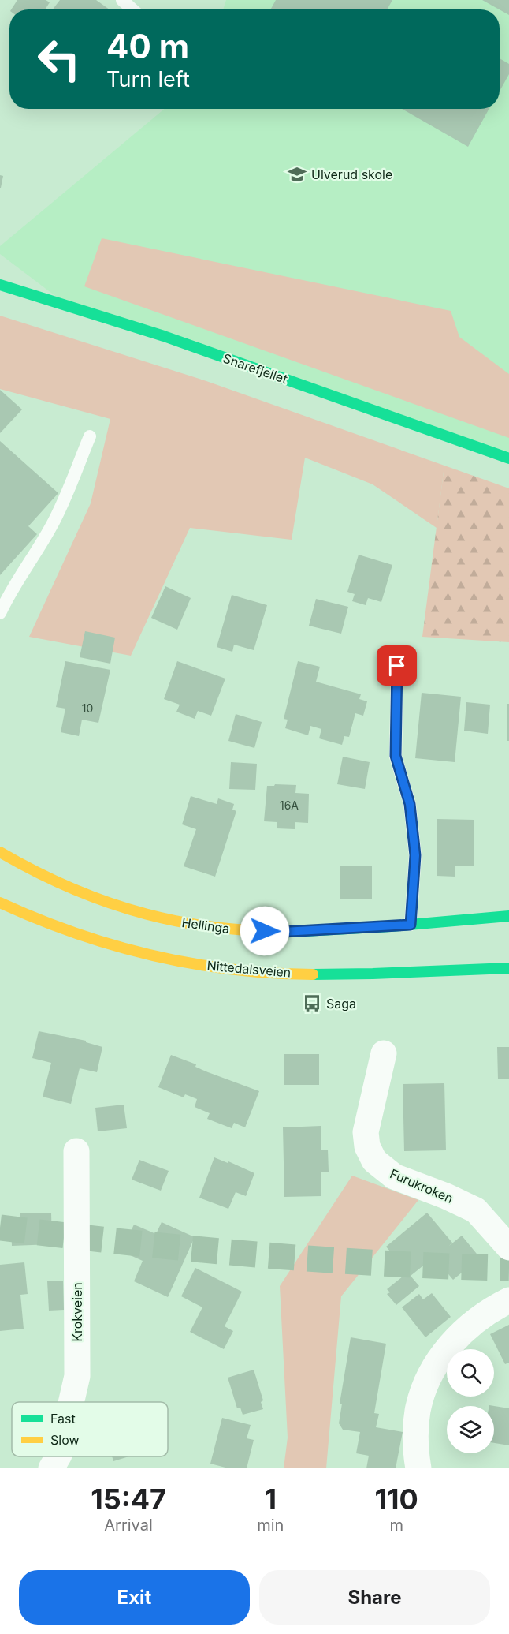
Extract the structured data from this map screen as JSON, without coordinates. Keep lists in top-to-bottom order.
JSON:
{
  "streets": {
    "street": [
      "Snarefjellet",
      "Hellinga",
      "Nittedalsveien",
      "Furukroken",
      "Krokveien"
    ]
  },
  "places": {
    "school or university": ["Ulverud skole"],
    "bus stop": ["Saga"]
  },
  "house_numbers": ["10", "16A"],
  "legend": ["Fast", "Slow"],
  "page": {
    "turn": ["40 m", "Turn left"],
    "eta": [
      "15:47",
      "Arrival",
      "1",
      "min",
      "110",
      "m"
    ],
    "buttons": ["Exit", "Share"]
  }
}
